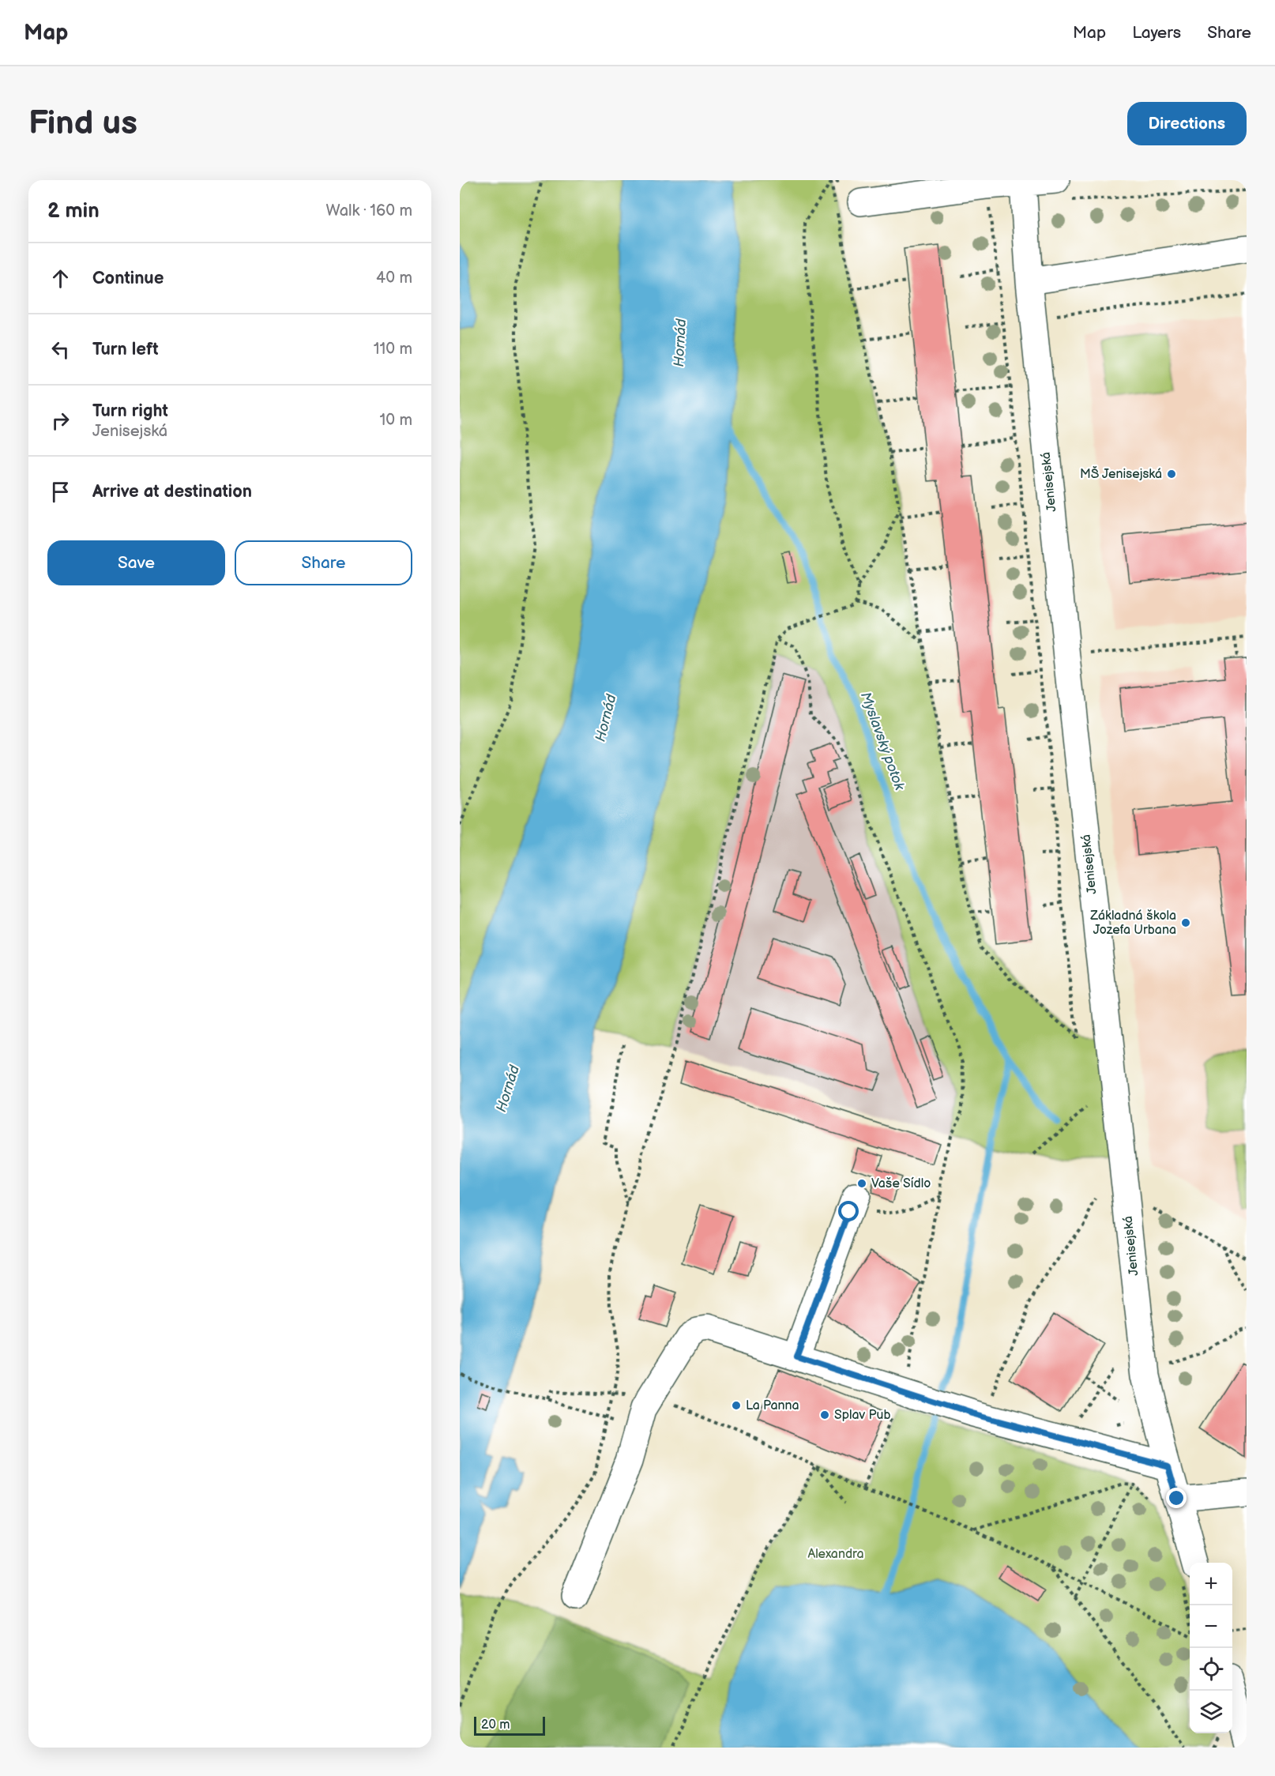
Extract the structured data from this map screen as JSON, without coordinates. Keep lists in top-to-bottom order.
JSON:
{
  "streets": {
    "street": ["Jenisejská"]
  },
  "water": ["Hornád", "Myslavský potok"],
  "parks": ["Alexandra"],
  "places": [
    "MŠ Jenisejská",
    "Základná škola Jozefa Urbana",
    "Vaše Sídlo",
    "La Panna",
    "Splav Pub"
  ],
  "scale_bar": "20 m",
  "page": {
    "header": "Map",
    "nav": ["Map", "Layers", "Share"],
    "buttons": [
      "Directions",
      ["Save", "Share"]
    ],
    "title": "Find us",
    "heading": ["2 min", "Walk · 160 m"],
    "list": [
      ["Continue", "40 m"],
      ["Turn left", "110 m"],
      ["Turn right", "Jenisejská", "10 m"],
      "Arrive at destination"
    ],
    "map_buttons": ["+", "−"],
    "scale": "20 m"
  }
}
